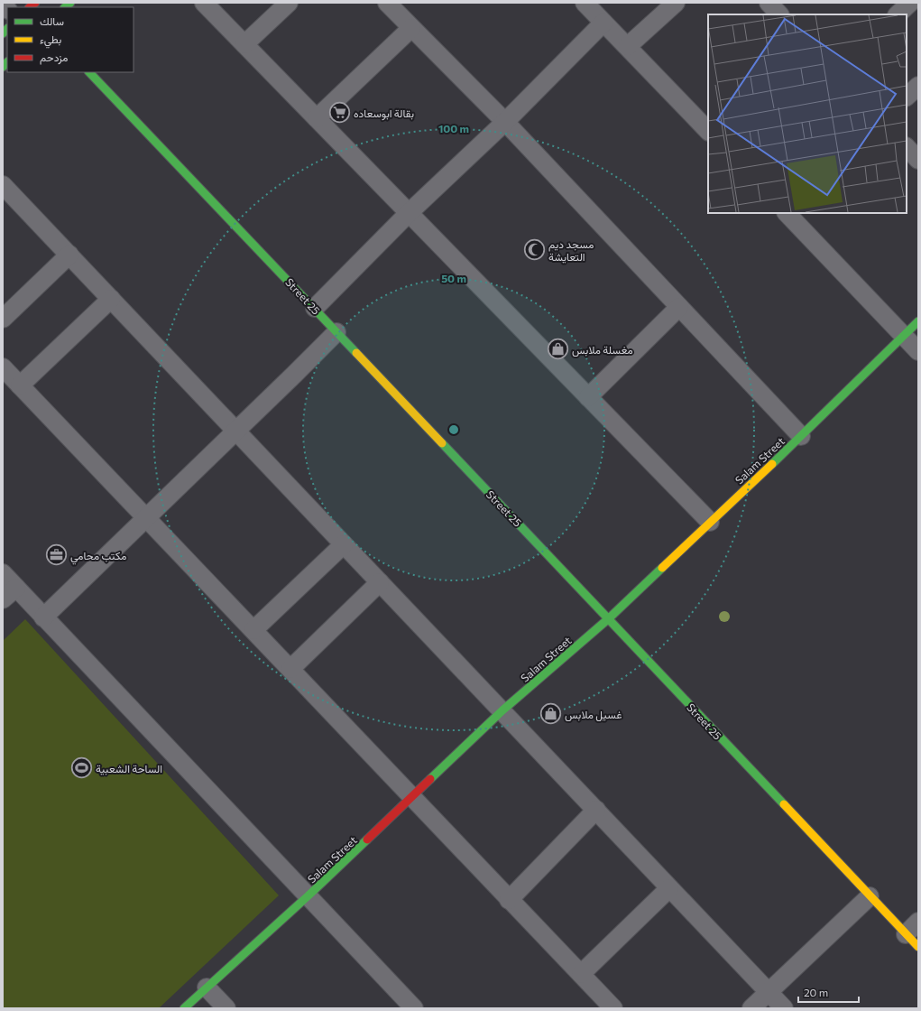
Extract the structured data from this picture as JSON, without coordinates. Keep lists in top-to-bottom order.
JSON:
{
  "streets": {
    "street": ["Street 25", "Salam Street"]
  },
  "crossings": [
    ["Street 25", "Salam Street"]
  ],
  "places": {
    "supermarket": ["بقالة ابوسعاده"],
    "mosque": ["مسجد ديم التعايشة"],
    "shop": ["مغسلة ملابس", "غسيل ملابس"],
    "office": ["مكتب محامي"],
    "sports": ["الساحة الشعبية"]
  },
  "legend": ["سالك", "بطيء", "مزدحم"],
  "scale_bar": "20 m",
  "rings": ["100 m", "50 m"]
}
